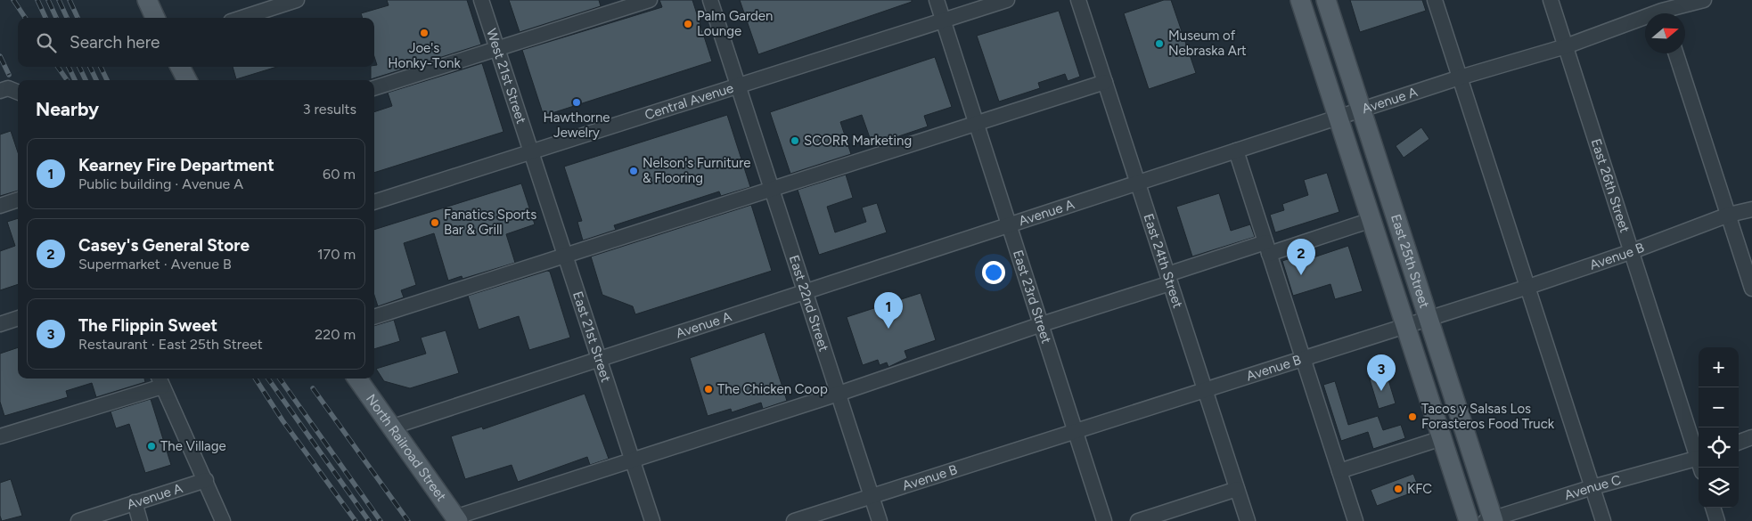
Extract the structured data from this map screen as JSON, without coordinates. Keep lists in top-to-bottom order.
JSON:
{
  "streets": {
    "main road": ["East 25th Street", "North Railroad Street"],
    "street": [
      "West 21st Street",
      "Avenue A",
      "Central Avenue",
      "East 26th Street",
      "Avenue B",
      "East 24th Street",
      "East 23rd Street",
      "East 22nd Street",
      "East 21st Street",
      "Avenue C"
    ]
  },
  "crossings": [
    ["West 21st Street", "Central Avenue"],
    ["West 21st Street", "East 21st Street"],
    ["Avenue A", "East 26th Street"],
    ["Avenue A", "East 24th Street"],
    ["Avenue A", "East 25th Street"],
    ["Avenue A", "East 23rd Street"],
    ["Avenue A", "East 22nd Street"],
    ["Avenue A", "East 21st Street"],
    ["Avenue A", "North Railroad Street"],
    ["Central Avenue", "East 23rd Street"],
    ["Central Avenue", "East 22nd Street"],
    ["Central Avenue", "East 21st Street"],
    ["East 26th Street", "Avenue B"],
    ["Avenue B", "East 24th Street"],
    ["Avenue B", "East 25th Street"],
    ["Avenue B", "East 23rd Street"],
    ["Avenue B", "East 22nd Street"],
    ["East 25th Street", "Avenue C"]
  ],
  "places": [
    "Palm Garden Lounge",
    "Joe's Honky-Tonk",
    "Museum of Nebraska Art",
    "Hawthorne Jewelry",
    "SCORR Marketing",
    "Nelson's Furniture & Flooring",
    "Fanatics Sports Bar & Grill",
    "The Chicken Coop",
    "Tacos y Salsas Los Forasteros Food Truck",
    "The Village",
    "KFC"
  ],
  "north": "right",
  "page": {
    "search": "Search here",
    "heading": ["Nearby", "3 results"],
    "list": [
      {
        "mark": "1",
        "name": "Kearney Fire Department",
        "note": "Public building · Avenue A",
        "value": "60 m"
      },
      {
        "mark": "2",
        "name": "Casey's General Store",
        "note": "Supermarket · Avenue B",
        "value": "170 m"
      },
      {
        "mark": "3",
        "name": "The Flippin Sweet",
        "note": "Restaurant · East 25th Street",
        "value": "220 m"
      }
    ],
    "pins": ["2", "1", "3"],
    "map_buttons": ["+", "−"]
  }
}
